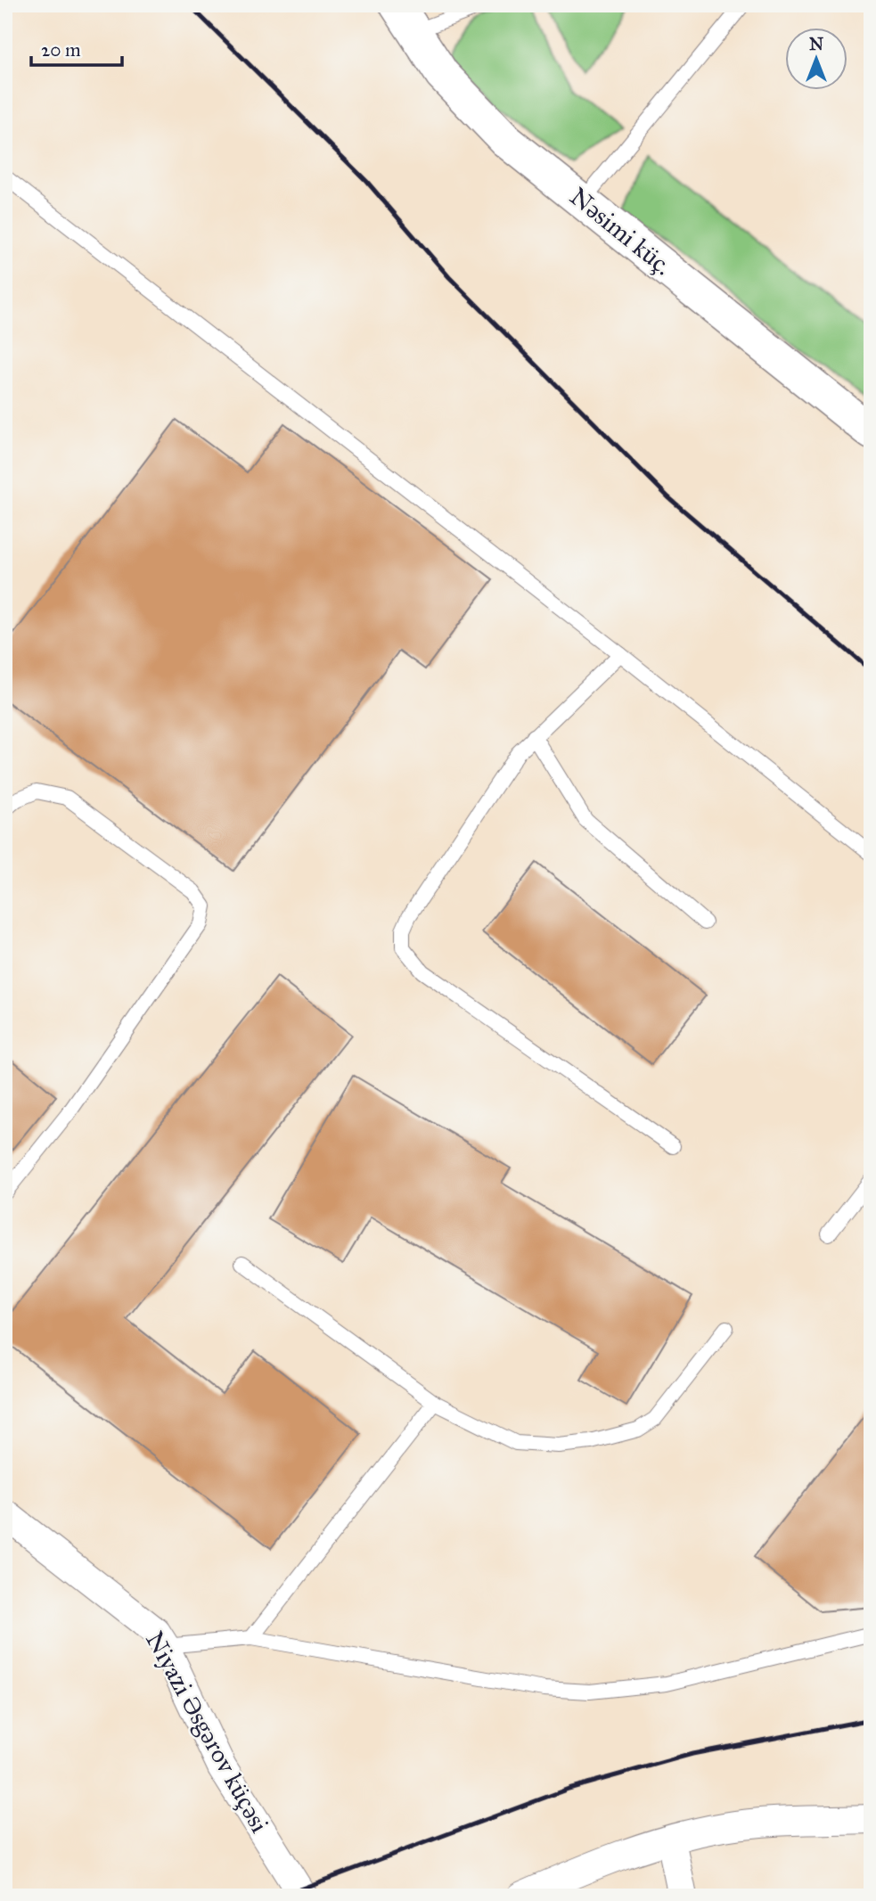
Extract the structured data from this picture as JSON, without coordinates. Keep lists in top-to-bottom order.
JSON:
{
  "streets": {
    "street": ["Nəsimi küç.", "Niyazi Əsgərov küçəsi"]
  },
  "scale_bar": "20 m",
  "north": "top"
}
